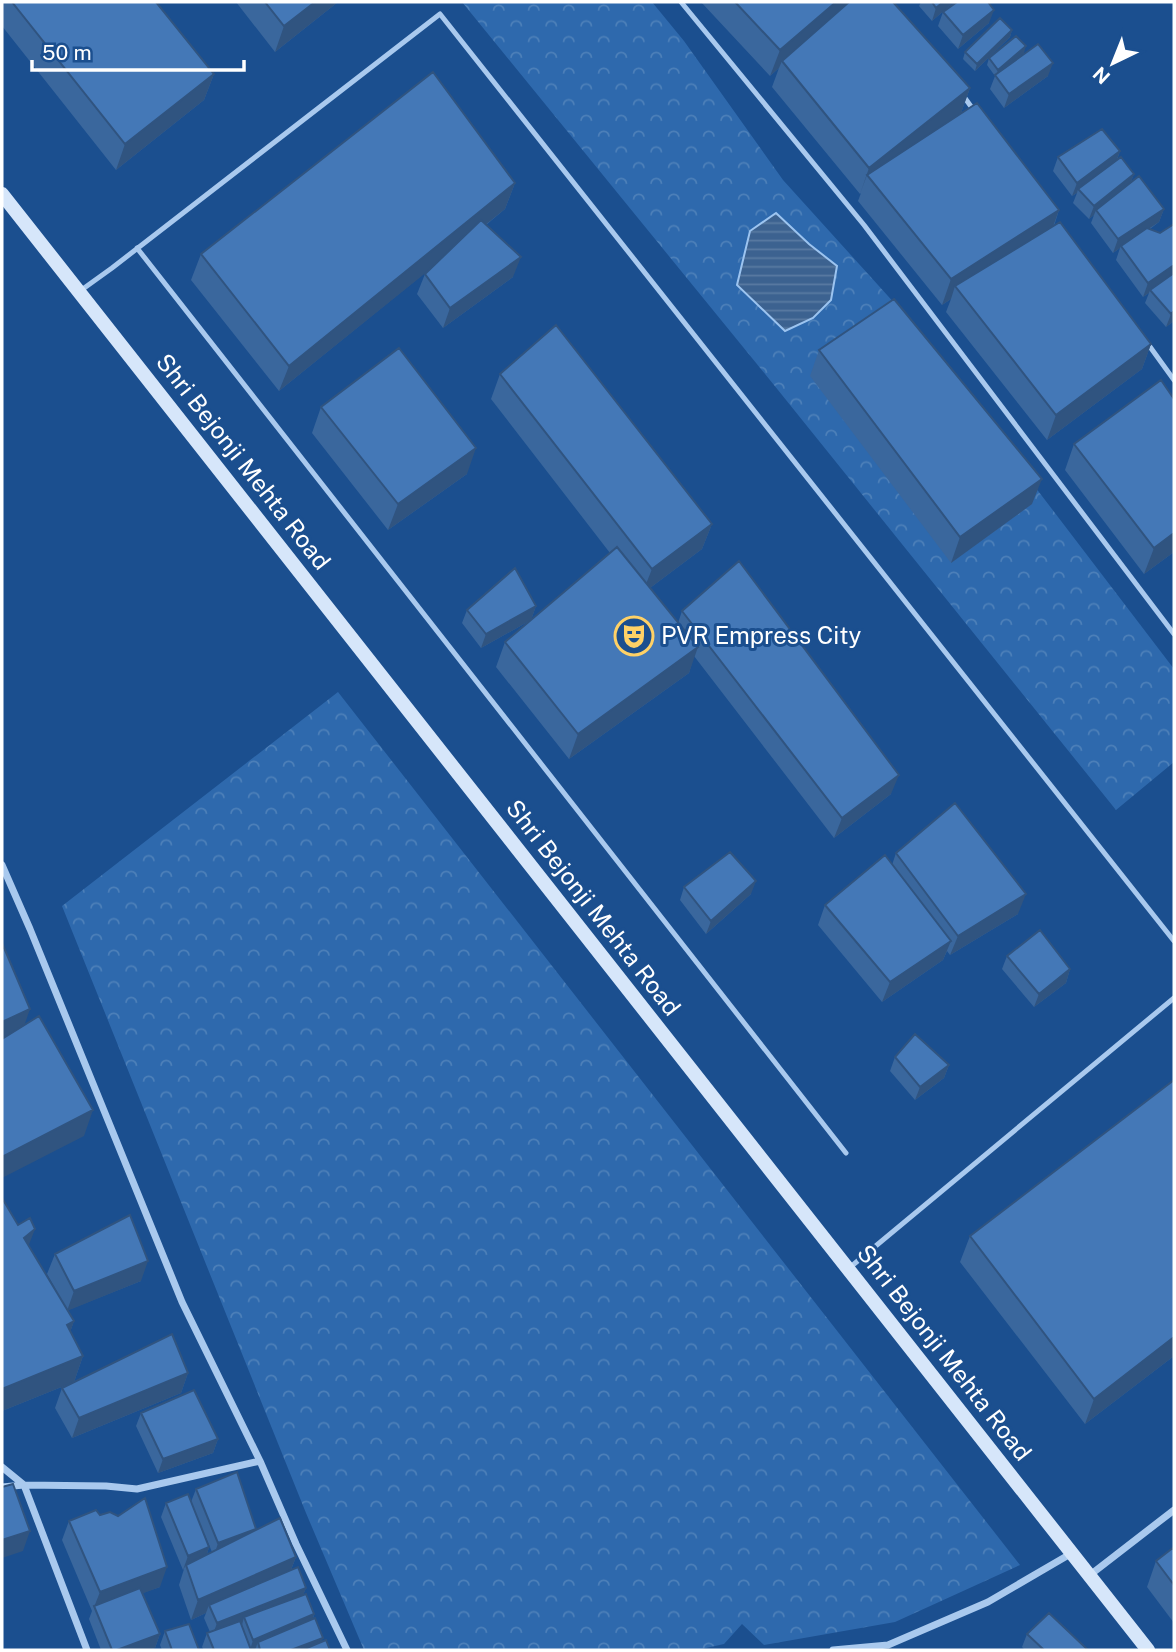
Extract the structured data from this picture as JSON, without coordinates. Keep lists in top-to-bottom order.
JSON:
{
  "streets": {
    "main road": ["Shri Bejonji Mehta Road"]
  },
  "places": {
    "theatre": ["PVR Empress City"]
  },
  "scale_bar": "50 m",
  "north": "bottom left"
}
